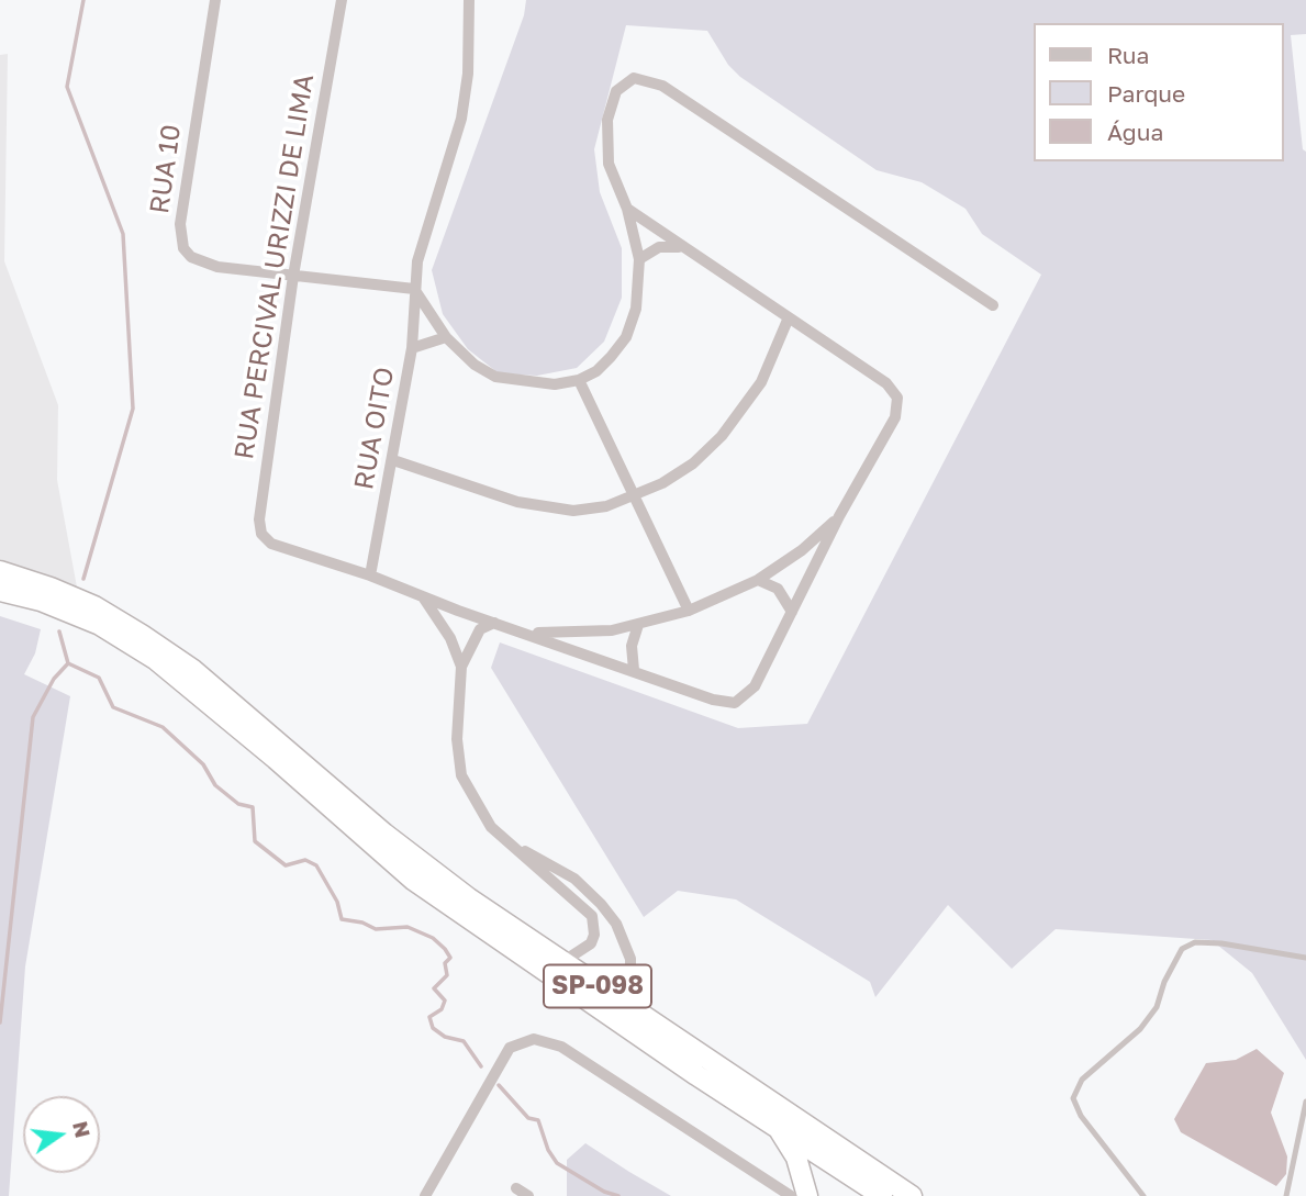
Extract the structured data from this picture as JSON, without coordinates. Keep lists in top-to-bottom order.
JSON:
{
  "streets": {
    "highway": ["SP-098"],
    "street": ["RUA 10", "RUA PERCIVAL URIZZI DE LIMA", "RUA OITO"]
  },
  "crossings": [
    ["RUA 10", "RUA PERCIVAL URIZZI DE LIMA"],
    ["RUA 10", "RUA OITO"],
    ["RUA PERCIVAL URIZZI DE LIMA", "RUA OITO"]
  ],
  "legend": ["Rua", "Parque", "Água"],
  "north": "right"
}
